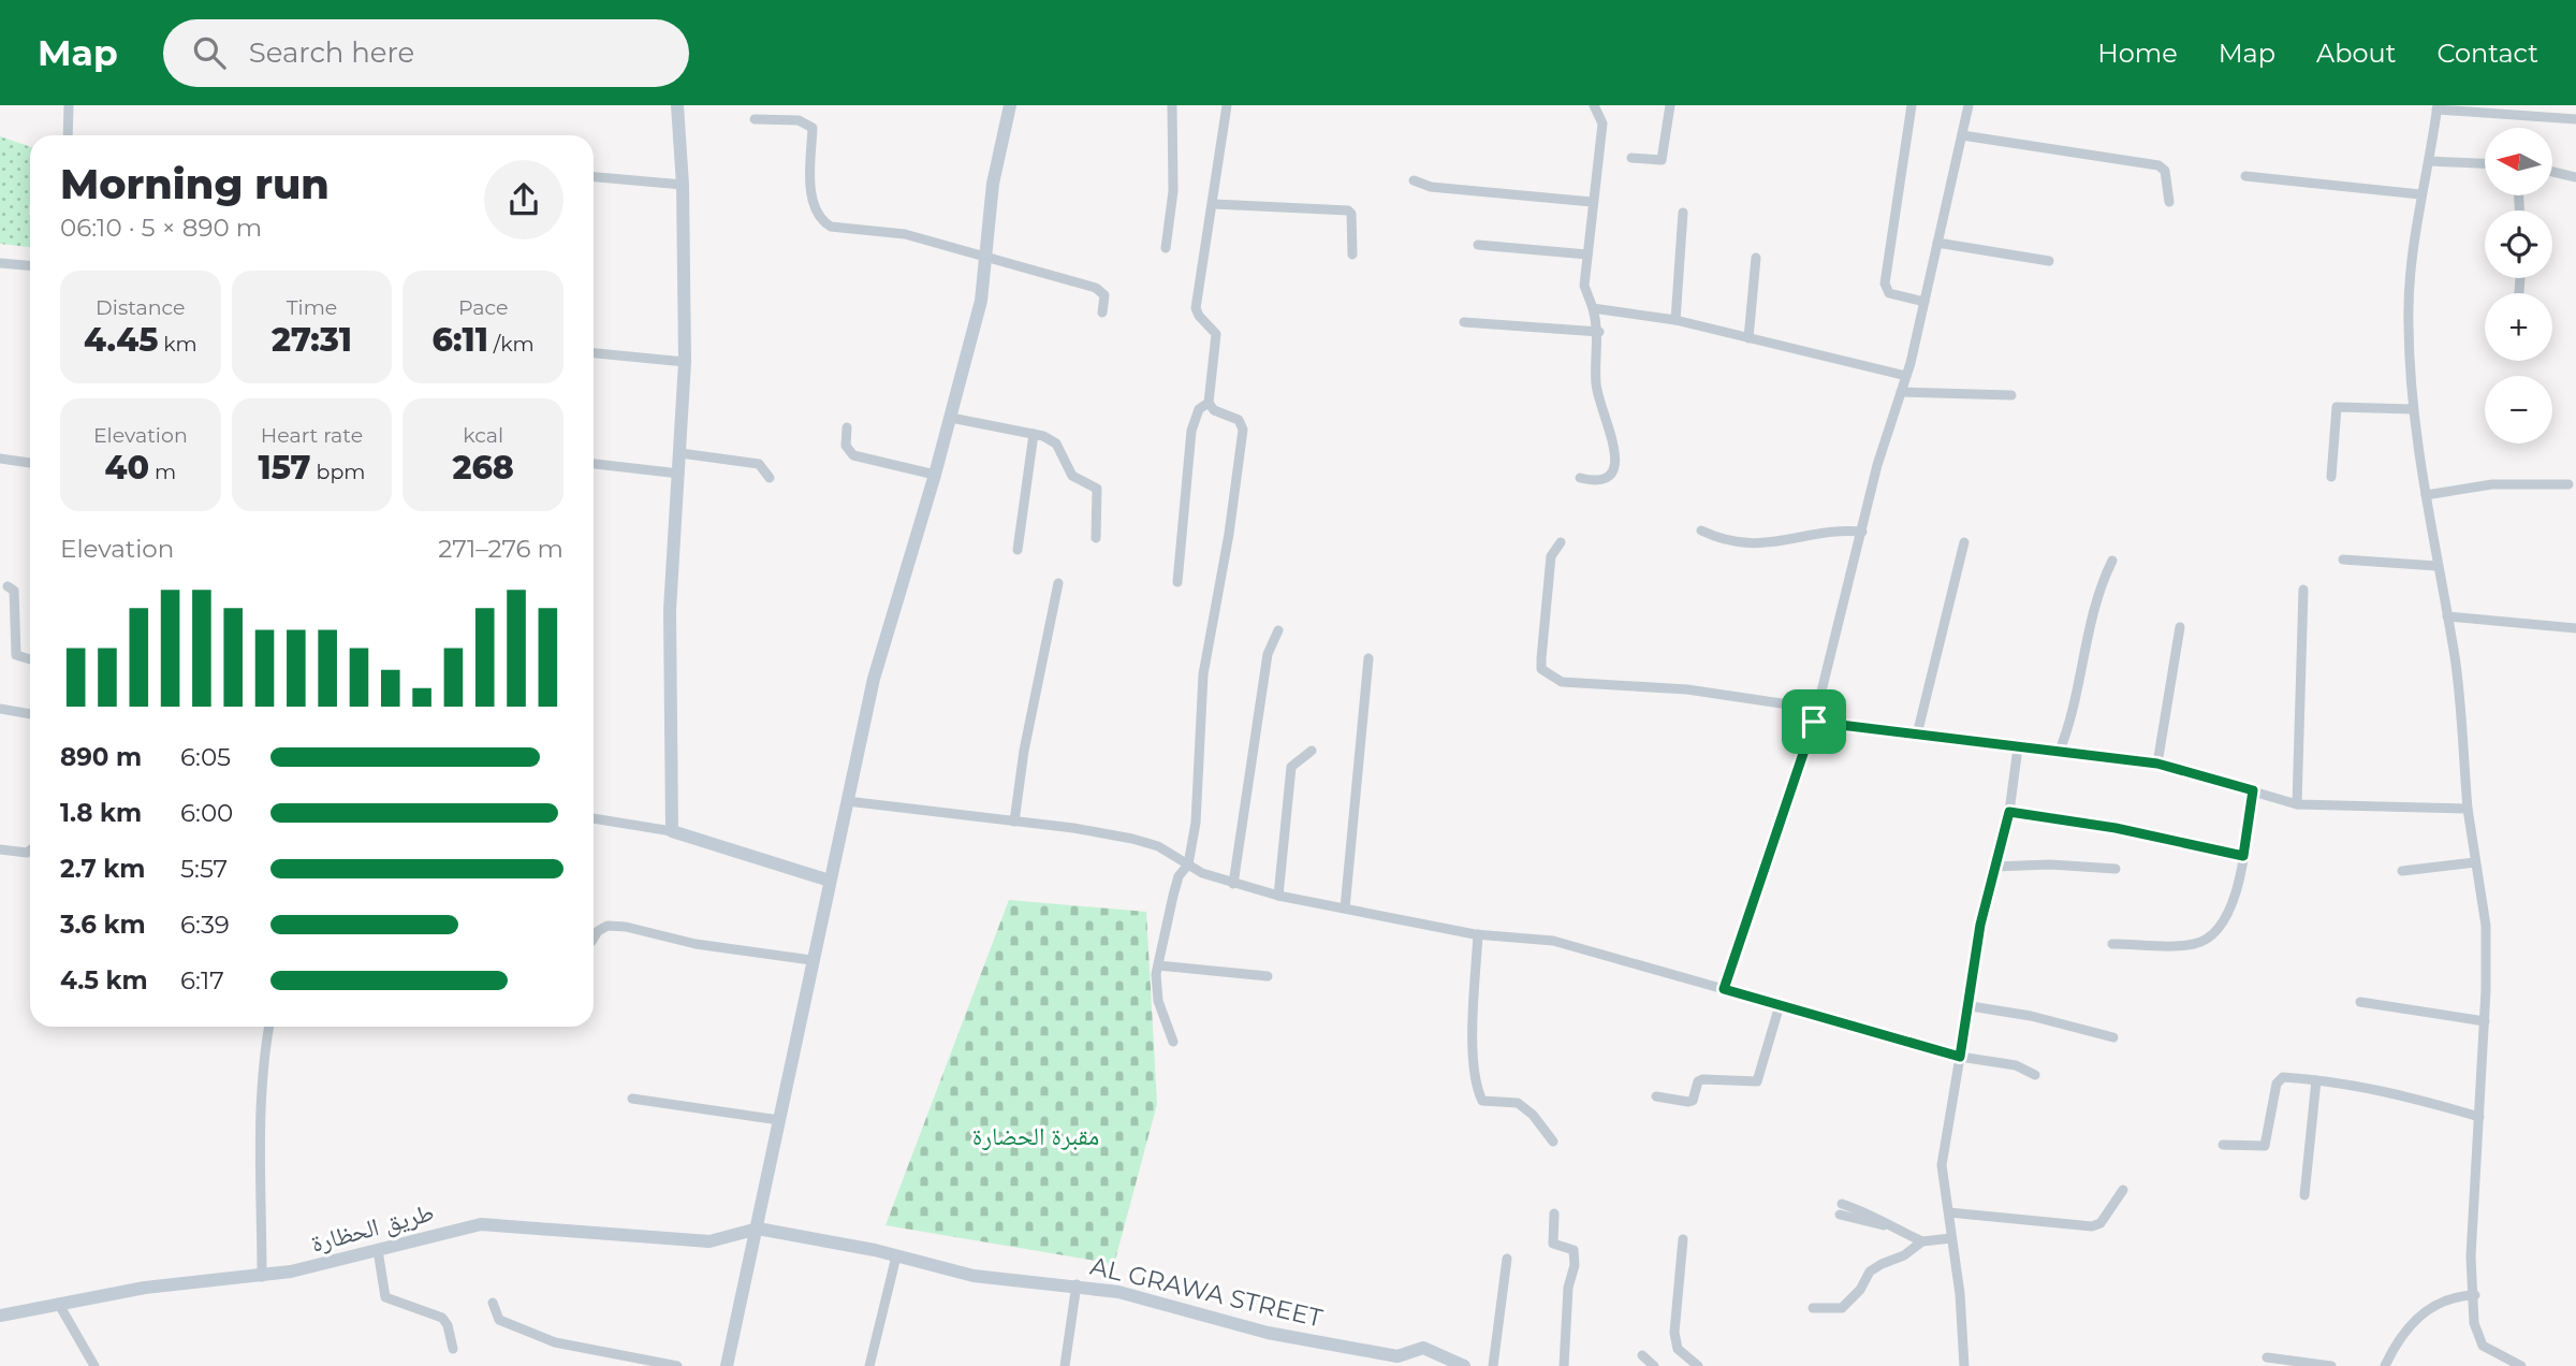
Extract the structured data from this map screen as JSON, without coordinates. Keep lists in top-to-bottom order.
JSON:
{
  "streets": {
    "street": ["طريق الحظارة", "AL GRAWA STREET"]
  },
  "crossings": [
    ["طريق الحظارة", "AL GRAWA STREET"]
  ],
  "parks": ["مقبرة الحضارة"],
  "north": "left",
  "page": {
    "header": "Map",
    "search": "Search here",
    "nav": [
      "Home",
      "Map",
      "About",
      "Contact"
    ],
    "map_buttons": ["+", "−"],
    "heading": ["Morning run", "06:10 · 5 × 890 m"],
    "stats": [
      ["Distance", "4.45 km"],
      ["Time", "27:31"],
      ["Pace", "6:11 /km"],
      ["Elevation", "40 m"],
      ["Heart rate", "157 bpm"],
      ["kcal", "268"]
    ],
    "chart": ["Elevation", "271–276 m"],
    "list": [
      {
        "name": "890 m",
        "note": "6:05"
      },
      {
        "name": "1.8 km",
        "note": "6:00"
      },
      {
        "name": "2.7 km",
        "note": "5:57"
      },
      {
        "name": "3.6 km",
        "note": "6:39"
      },
      {
        "name": "4.5 km",
        "note": "6:17"
      }
    ]
  }
}
